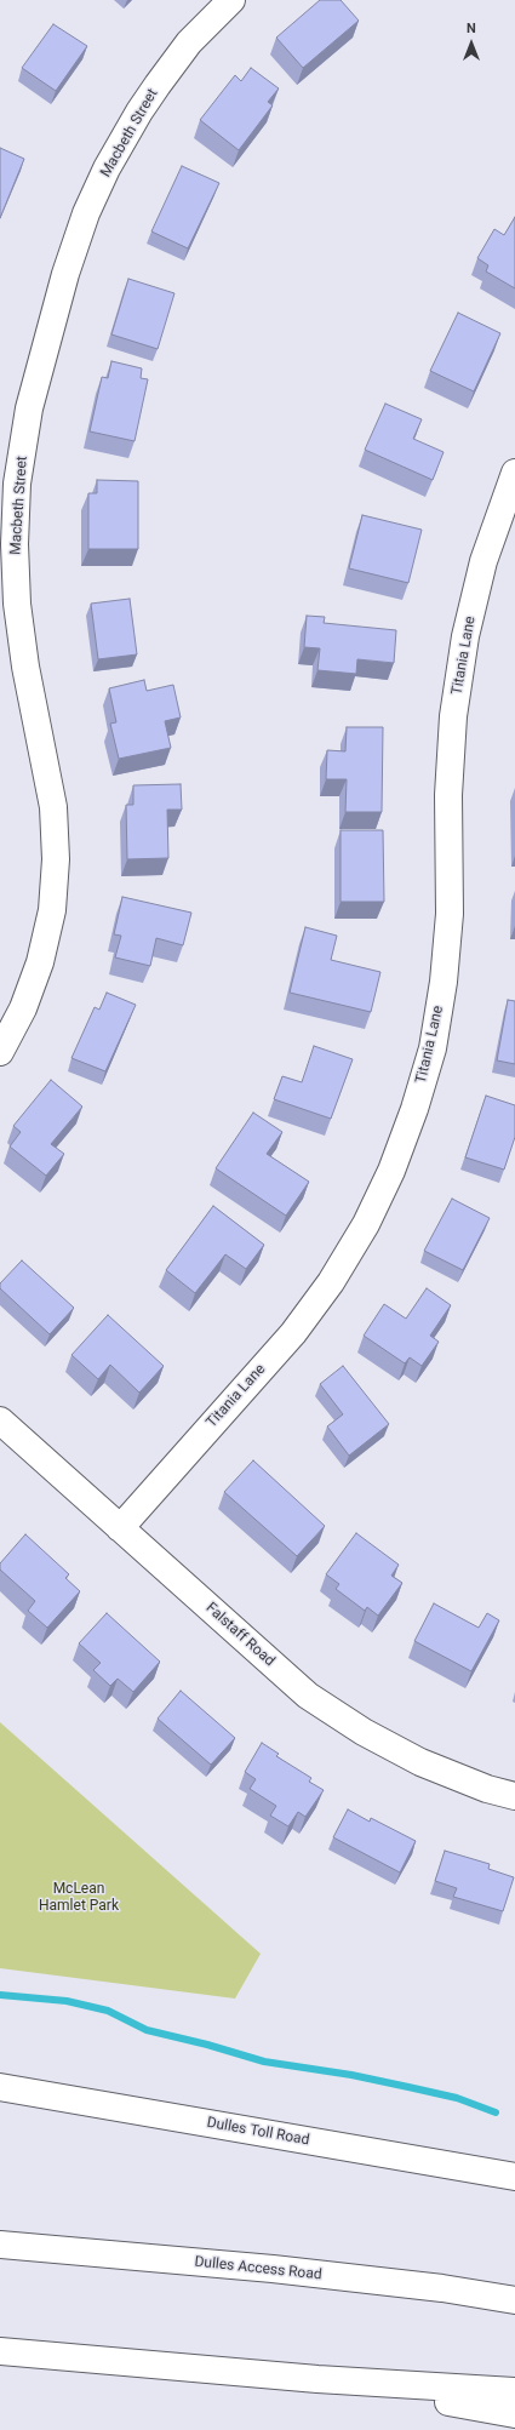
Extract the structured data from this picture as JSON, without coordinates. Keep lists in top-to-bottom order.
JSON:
{
  "streets": {
    "main road": [
      "Macbeth Street",
      "Titania Lane",
      "Falstaff Road",
      "Dulles Toll Road",
      "Dulles Access Road"
    ]
  },
  "crossings": [
    ["Titania Lane", "Falstaff Road"]
  ],
  "parks": ["McLean Hamlet Park"],
  "north": "top"
}
